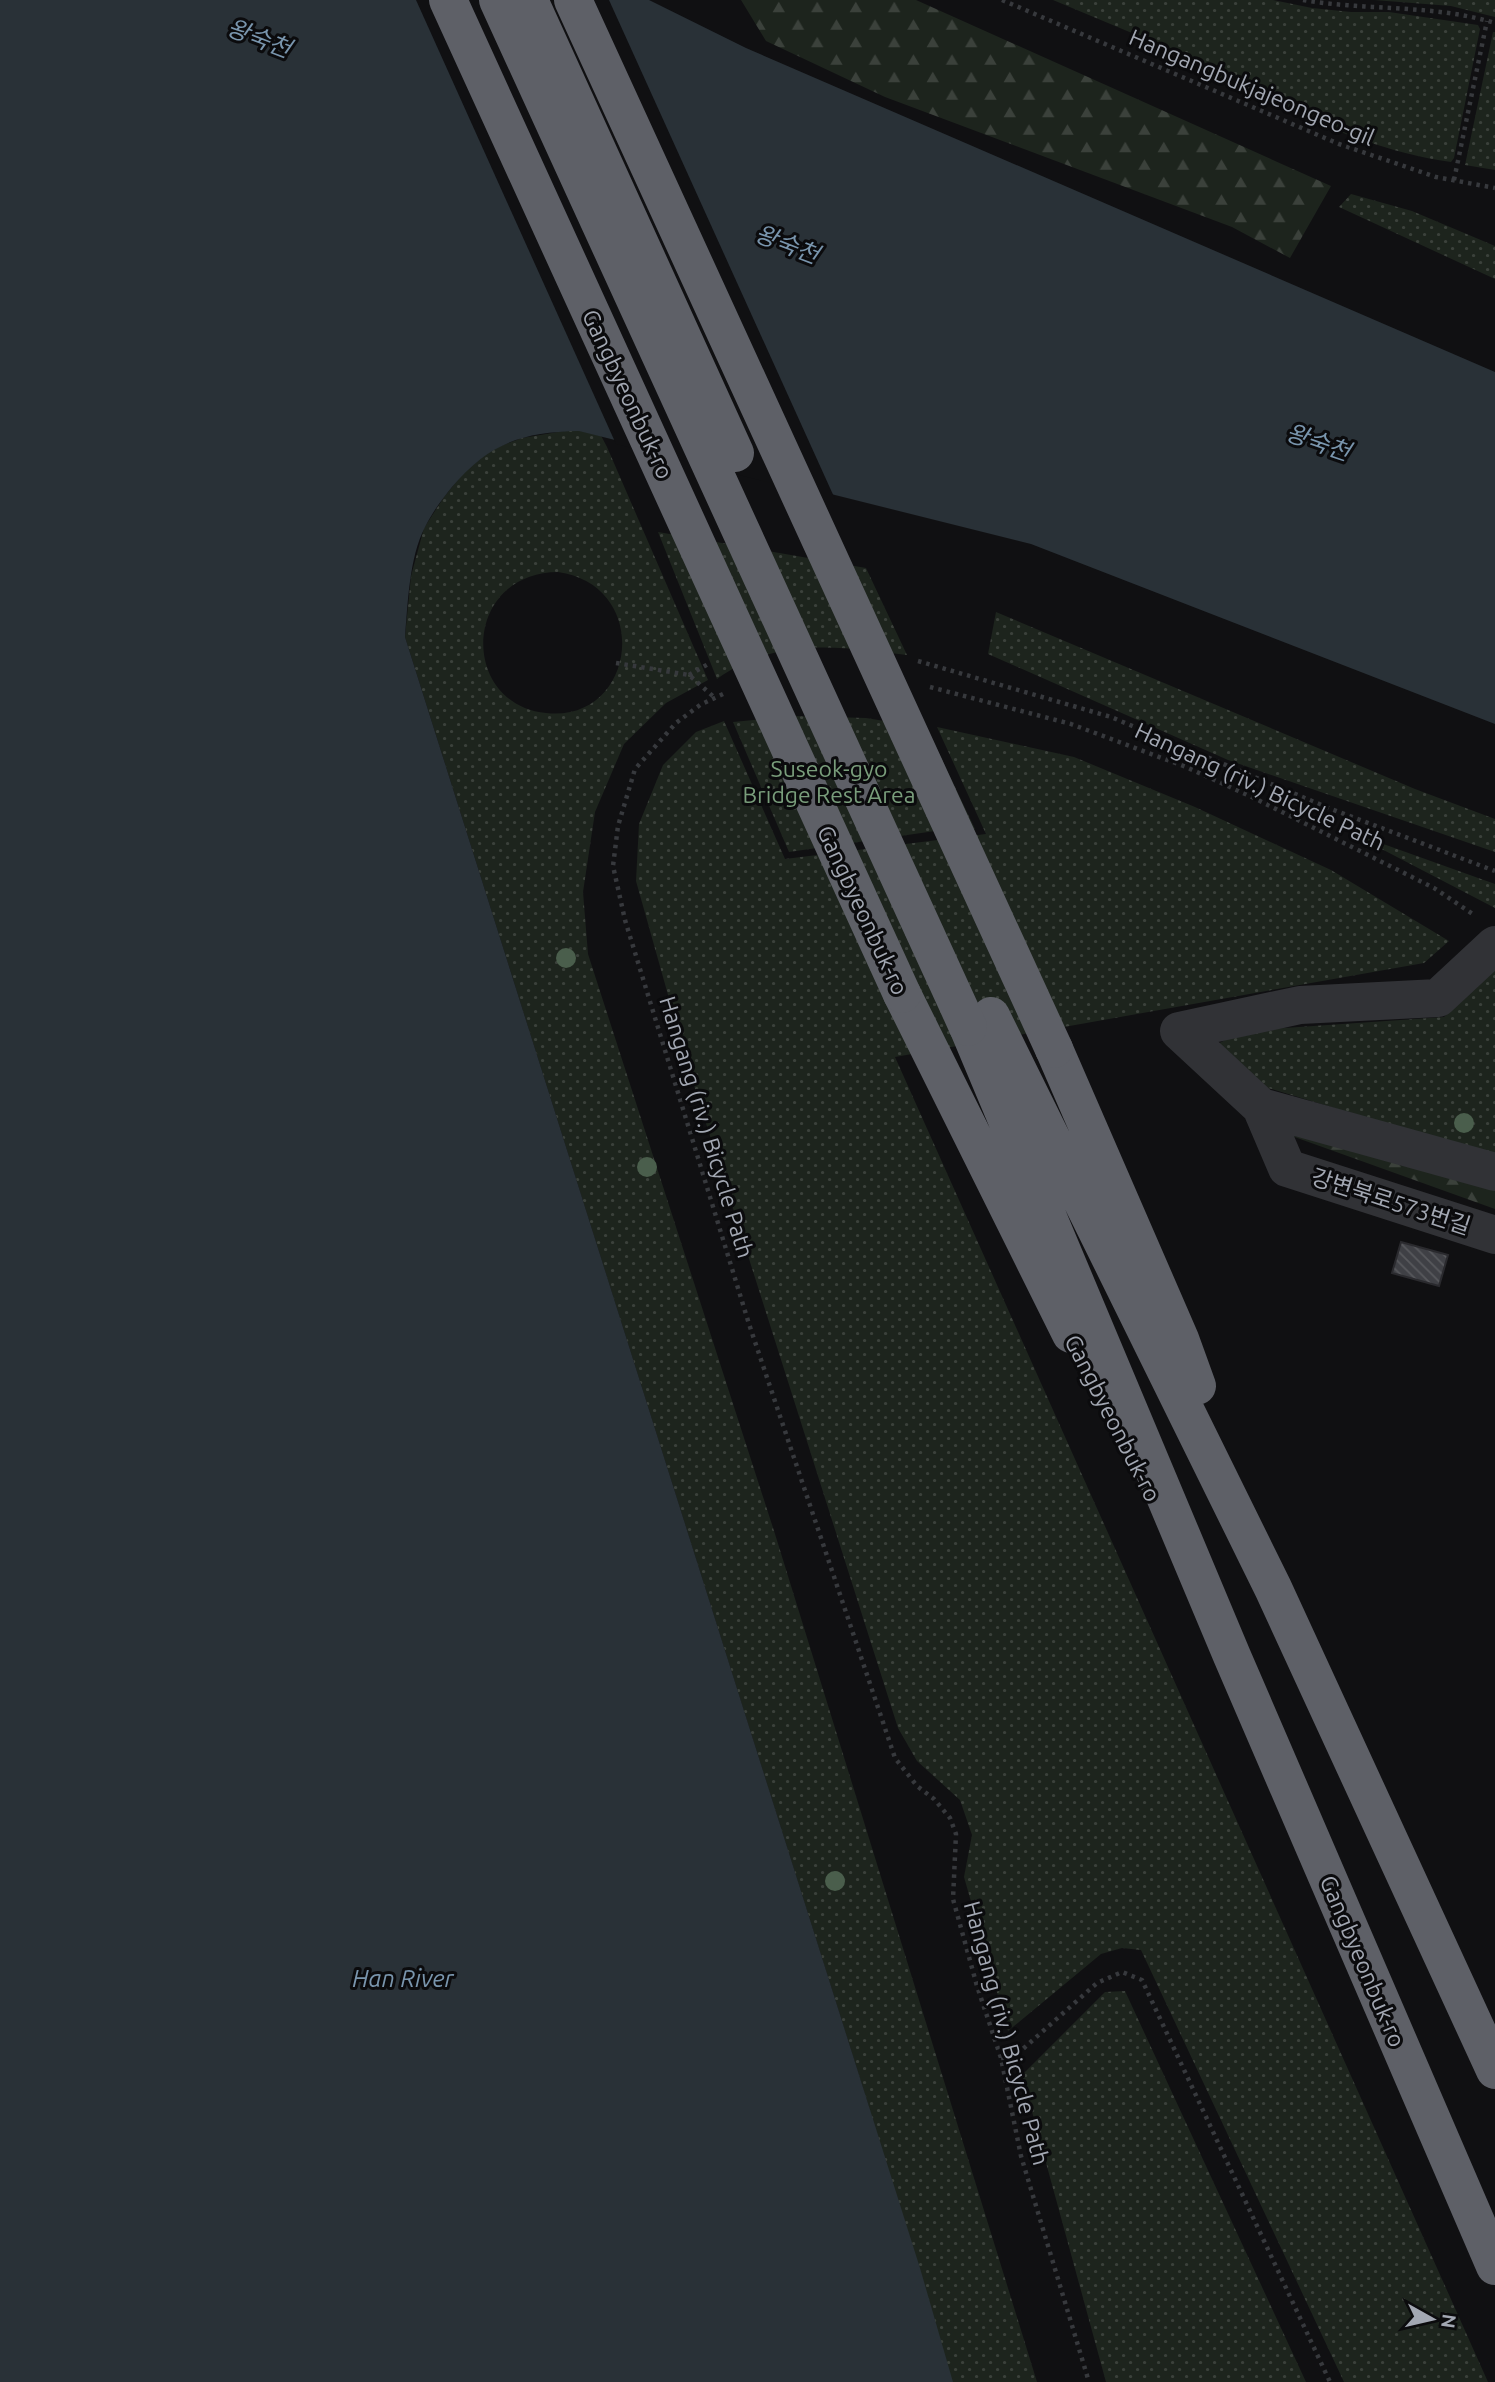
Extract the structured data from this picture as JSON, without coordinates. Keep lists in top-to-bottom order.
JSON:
{
  "streets": {
    "highway": ["Gangbyeonbuk-ro"],
    "street": ["강변북로573번길"],
    "path": ["Hangangbukjajeongeo-gil", "Hangang (riv.) Bicycle Path"]
  },
  "water": ["왕숙천", "Han River"],
  "parks": ["Suseok-gyo Bridge Rest Area"],
  "north": "right"
}
